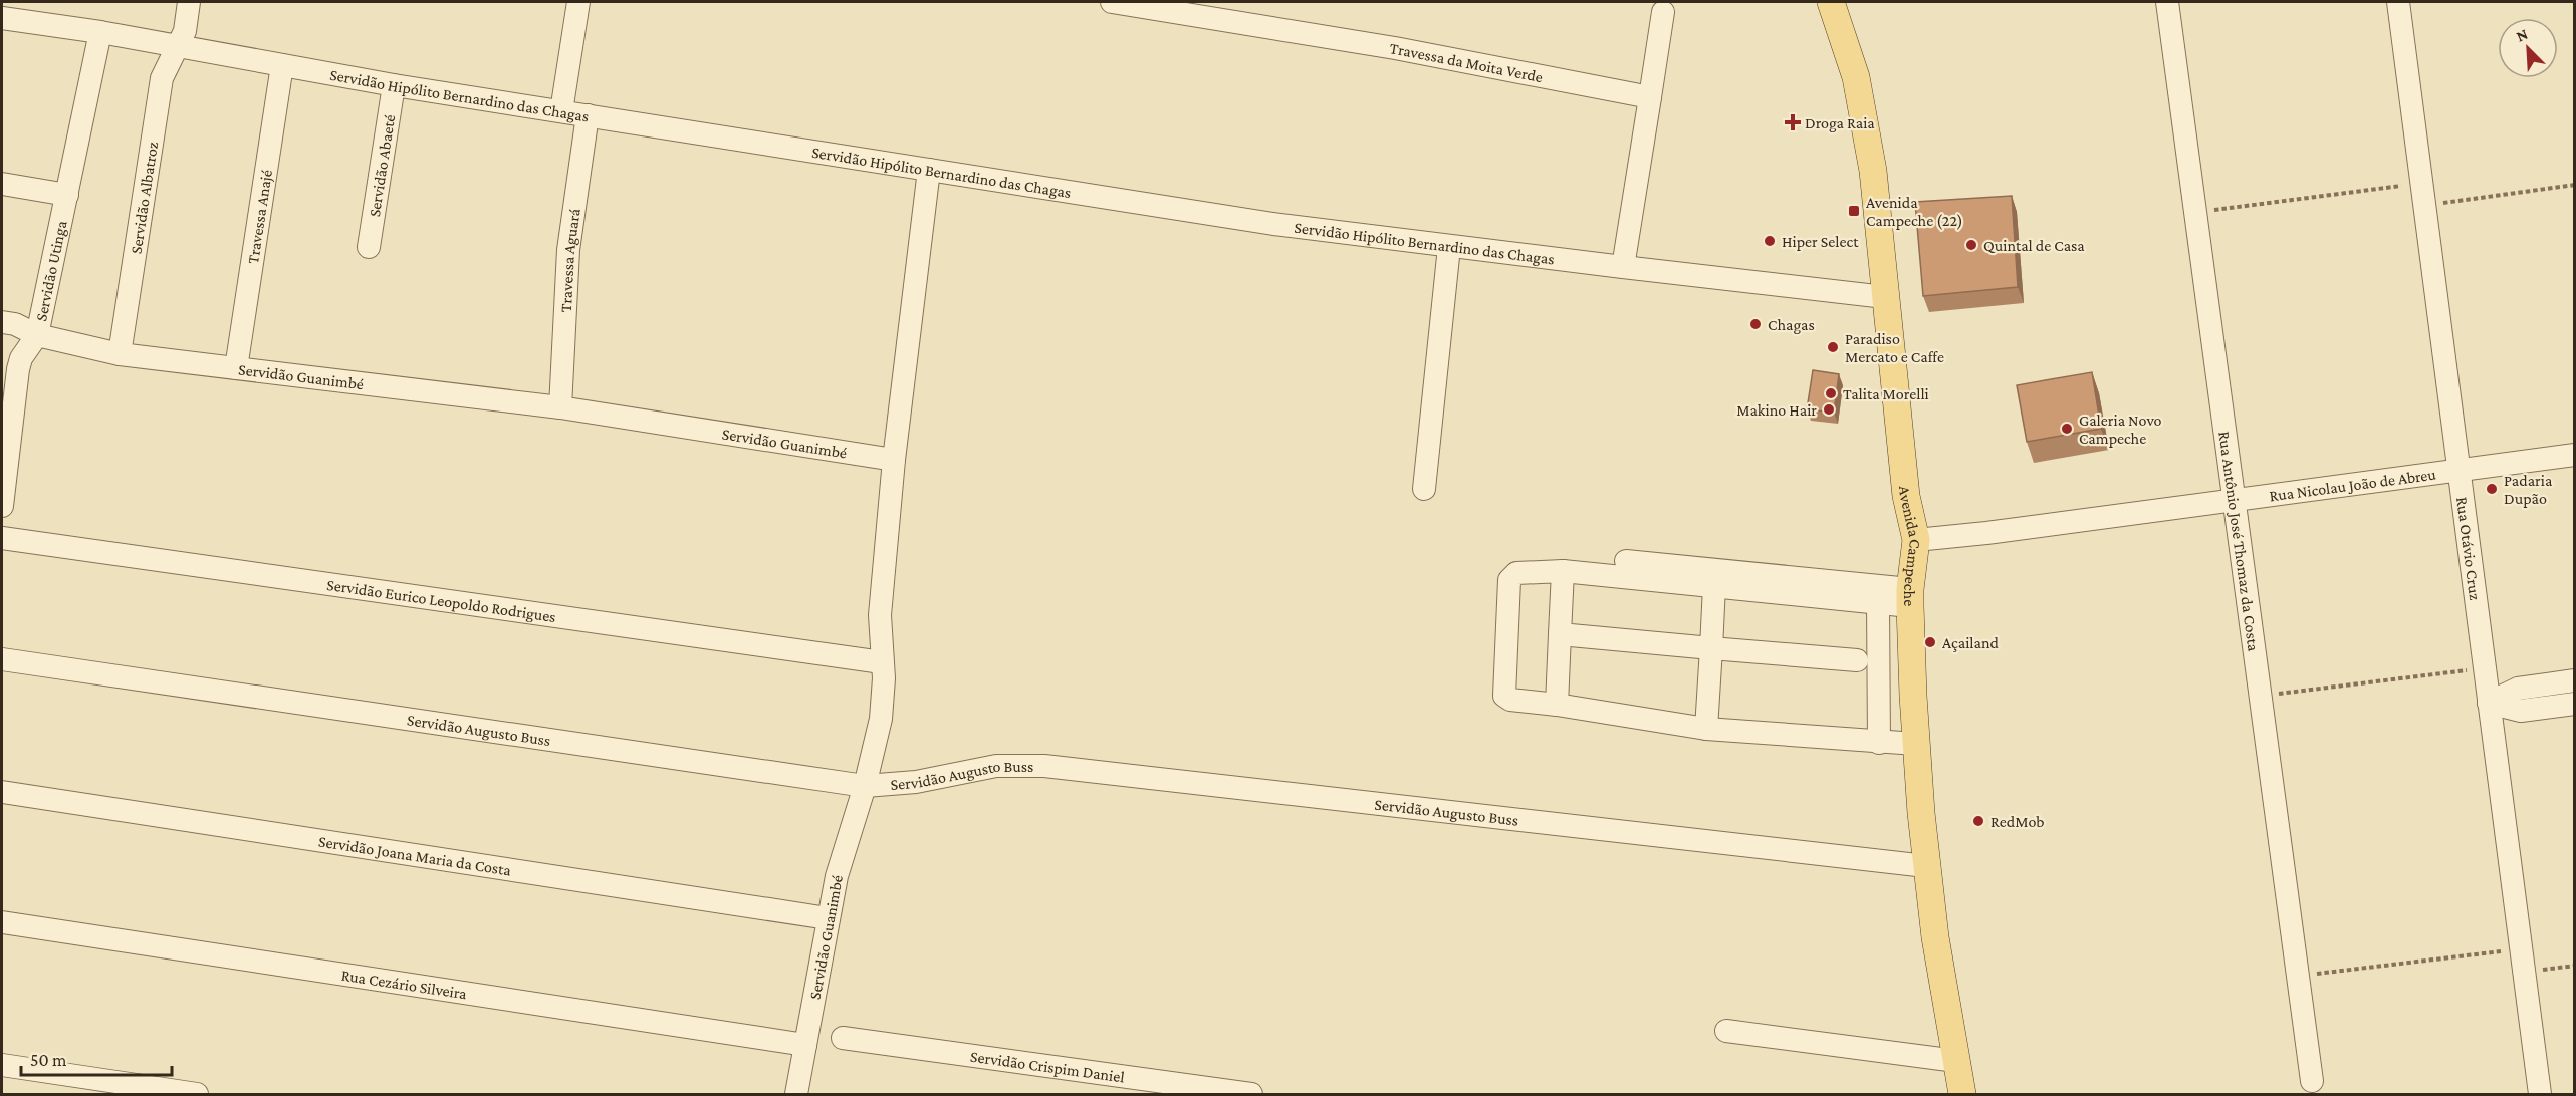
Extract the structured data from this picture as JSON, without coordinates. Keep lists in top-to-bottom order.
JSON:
{
  "streets": {
    "main road": ["Avenida Campeche"],
    "street": [
      "Travessa da Moita Verde",
      "Servidão Hipólito Bernardino das Chagas",
      "Servidão Abaeté",
      "Servidão Albatroz",
      "Travessa Anajé",
      "Travessa Aguará",
      "Servidão Utinga",
      "Servidão Guanimbé",
      "Rua Nicolau João de Abreu",
      "Rua Antônio José Thomaz da Costa",
      "Rua Otávio Cruz",
      "Servidão Eurico Leopoldo Rodrigues",
      "Servidão Augusto Buss",
      "Servidão Joana Maria da Costa",
      "Rua Cezário Silveira",
      "Servidão Crispim Daniel"
    ]
  },
  "crossings": [
    ["Servidão Hipólito Bernardino das Chagas", "Servidão Abaeté"],
    ["Servidão Hipólito Bernardino das Chagas", "Servidão Albatroz"],
    ["Servidão Hipólito Bernardino das Chagas", "Travessa Anajé"],
    ["Servidão Hipólito Bernardino das Chagas", "Travessa Aguará"],
    ["Servidão Hipólito Bernardino das Chagas", "Servidão Utinga"],
    ["Servidão Hipólito Bernardino das Chagas", "Avenida Campeche"],
    ["Servidão Albatroz", "Servidão Guanimbé"],
    ["Travessa Anajé", "Servidão Guanimbé"],
    ["Travessa Aguará", "Servidão Guanimbé"],
    ["Servidão Utinga", "Servidão Guanimbé"],
    ["Servidão Guanimbé", "Servidão Eurico Leopoldo Rodrigues"],
    ["Servidão Guanimbé", "Servidão Augusto Buss"],
    ["Servidão Guanimbé", "Servidão Joana Maria da Costa"],
    ["Servidão Guanimbé", "Rua Cezário Silveira"],
    ["Rua Nicolau João de Abreu", "Rua Antônio José Thomaz da Costa"],
    ["Rua Nicolau João de Abreu", "Avenida Campeche"],
    ["Rua Nicolau João de Abreu", "Rua Otávio Cruz"],
    ["Avenida Campeche", "Servidão Augusto Buss"]
  ],
  "places": {
    "health": ["Droga Raia"],
    "transit": ["Avenida Campeche (22)"],
    "other": [
      "Hiper Select",
      "Quintal de Casa",
      "Chagas",
      "Paradiso Mercato e Caffe",
      "Talita Morelli",
      "Makino Hair",
      "Galeria Novo Campeche",
      "Padaria Dupão",
      "Açailand",
      "RedMob"
    ]
  },
  "scale_bar": "50 m",
  "north": "top left"
}
